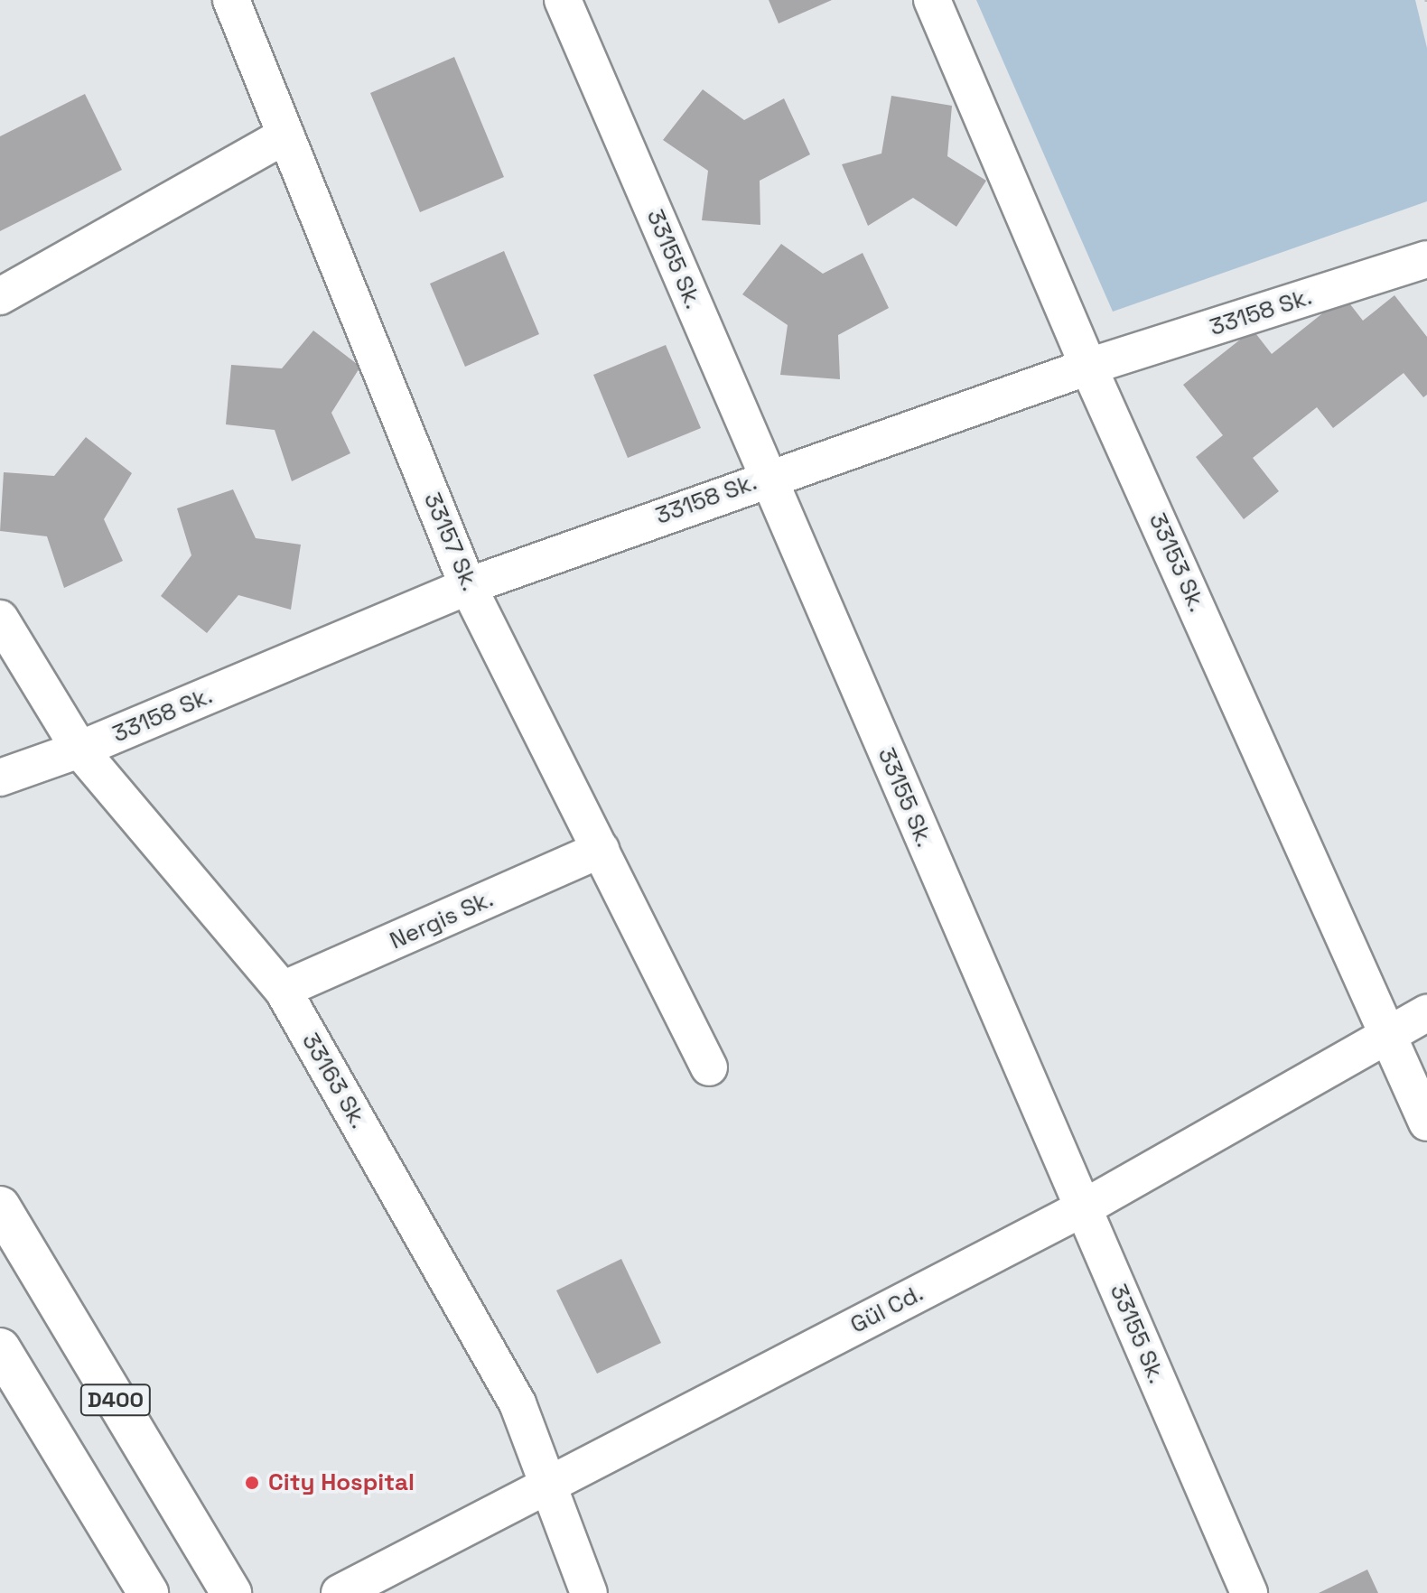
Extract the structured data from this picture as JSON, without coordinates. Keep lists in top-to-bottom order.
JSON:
{
  "streets": {
    "highway": ["D400"],
    "street": [
      "33155 Sk.",
      "33158 Sk.",
      "33157 Sk.",
      "33153 Sk.",
      "Nergis Sk.",
      "33163 Sk.",
      "Gül Cd."
    ]
  },
  "crossings": [
    ["33155 Sk.", "33158 Sk."],
    ["33155 Sk.", "Gül Cd."],
    ["33158 Sk.", "33157 Sk."],
    ["33158 Sk.", "33153 Sk."],
    ["33158 Sk.", "33163 Sk."],
    ["33157 Sk.", "Nergis Sk."],
    ["33153 Sk.", "Gül Cd."],
    ["Nergis Sk.", "33163 Sk."],
    ["33163 Sk.", "Gül Cd."]
  ],
  "places": ["City Hospital"]
}
